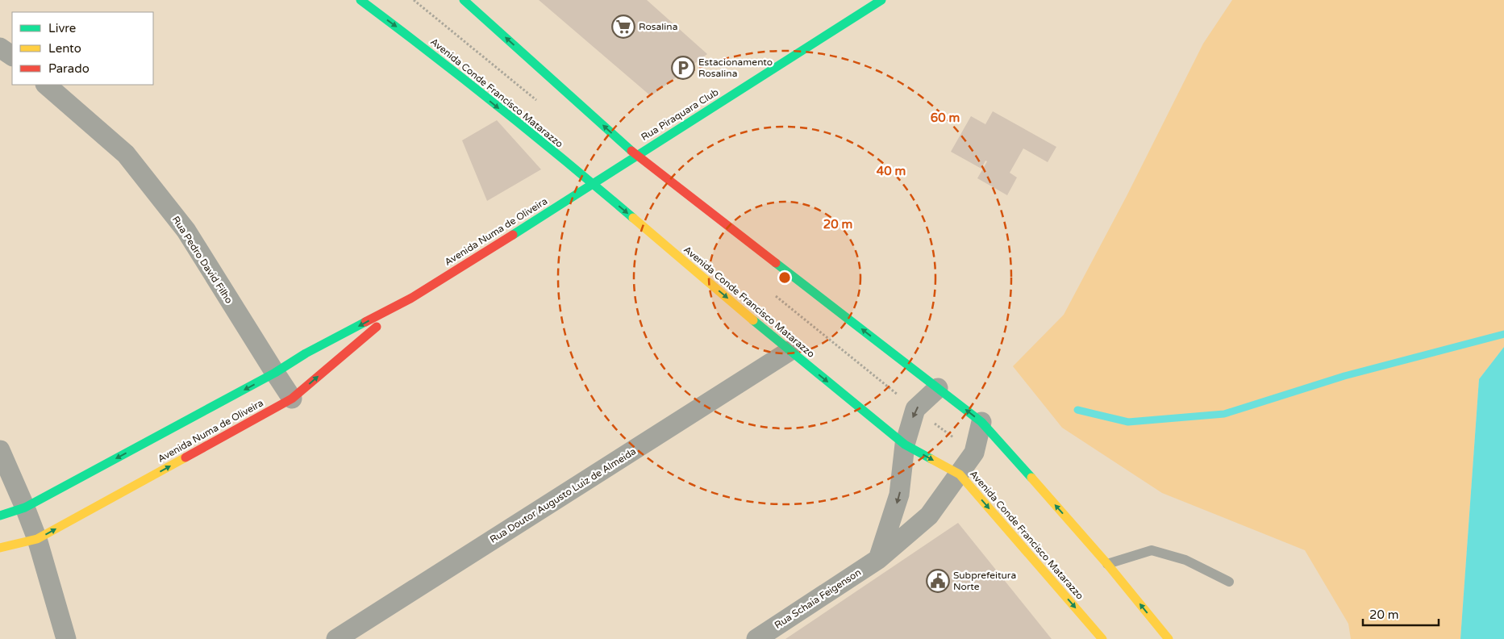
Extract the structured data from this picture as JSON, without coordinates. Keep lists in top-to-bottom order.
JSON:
{
  "streets": {
    "main road": ["Avenida Conde Francisco Matarazzo", "Rua Piraquara Club", "Avenida Numa de Oliveira"],
    "street": ["Rua Pedro David Filho", "Rua Doutor Augusto Luiz de Almeida", "Rua Schaia Feigenson"]
  },
  "crossings": [
    ["Avenida Conde Francisco Matarazzo", "Rua Piraquara Club"],
    ["Avenida Conde Francisco Matarazzo", "Avenida Numa de Oliveira"],
    ["Avenida Conde Francisco Matarazzo", "Rua Doutor Augusto Luiz de Almeida"],
    ["Avenida Conde Francisco Matarazzo", "Rua Schaia Feigenson"],
    ["Rua Piraquara Club", "Avenida Numa de Oliveira"],
    ["Avenida Numa de Oliveira", "Rua Pedro David Filho"]
  ],
  "places": {
    "supermarket": ["Rosalina"],
    "parking": ["Estacionamento Rosalina"],
    "public building": ["Subprefeitura Norte"]
  },
  "legend": ["Livre", "Lento", "Parado"],
  "scale_bar": "20 m",
  "rings": ["60 m", "40 m", "20 m"]
}
